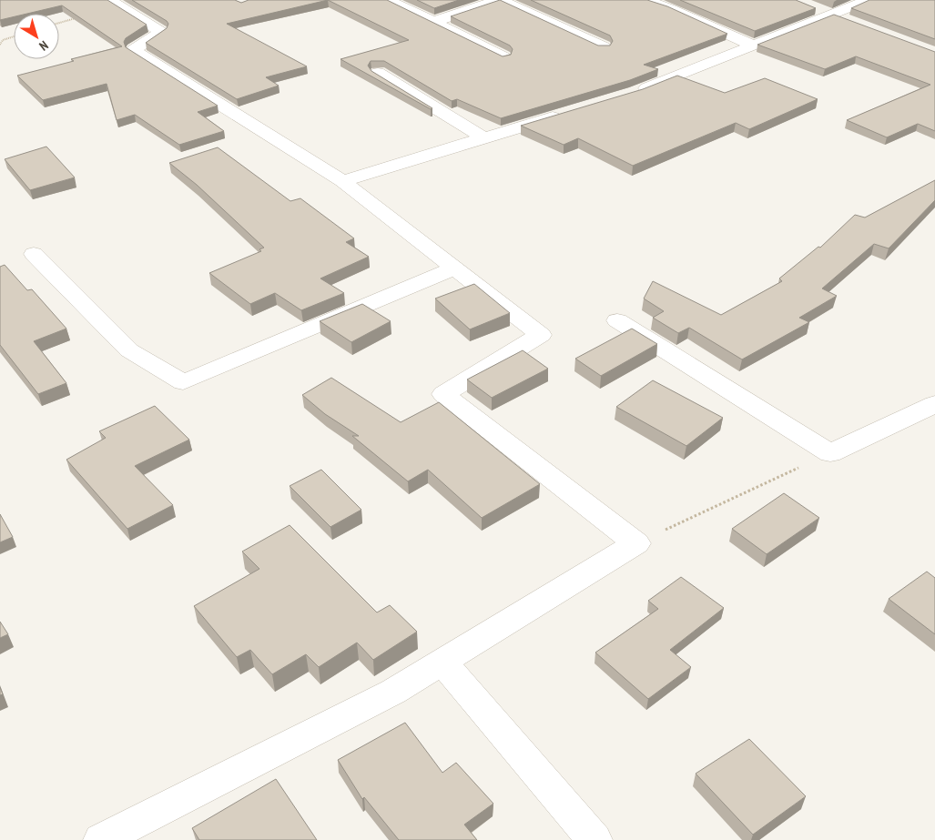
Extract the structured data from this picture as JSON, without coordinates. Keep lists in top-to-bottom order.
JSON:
{
  "north": "bottom right"
}
